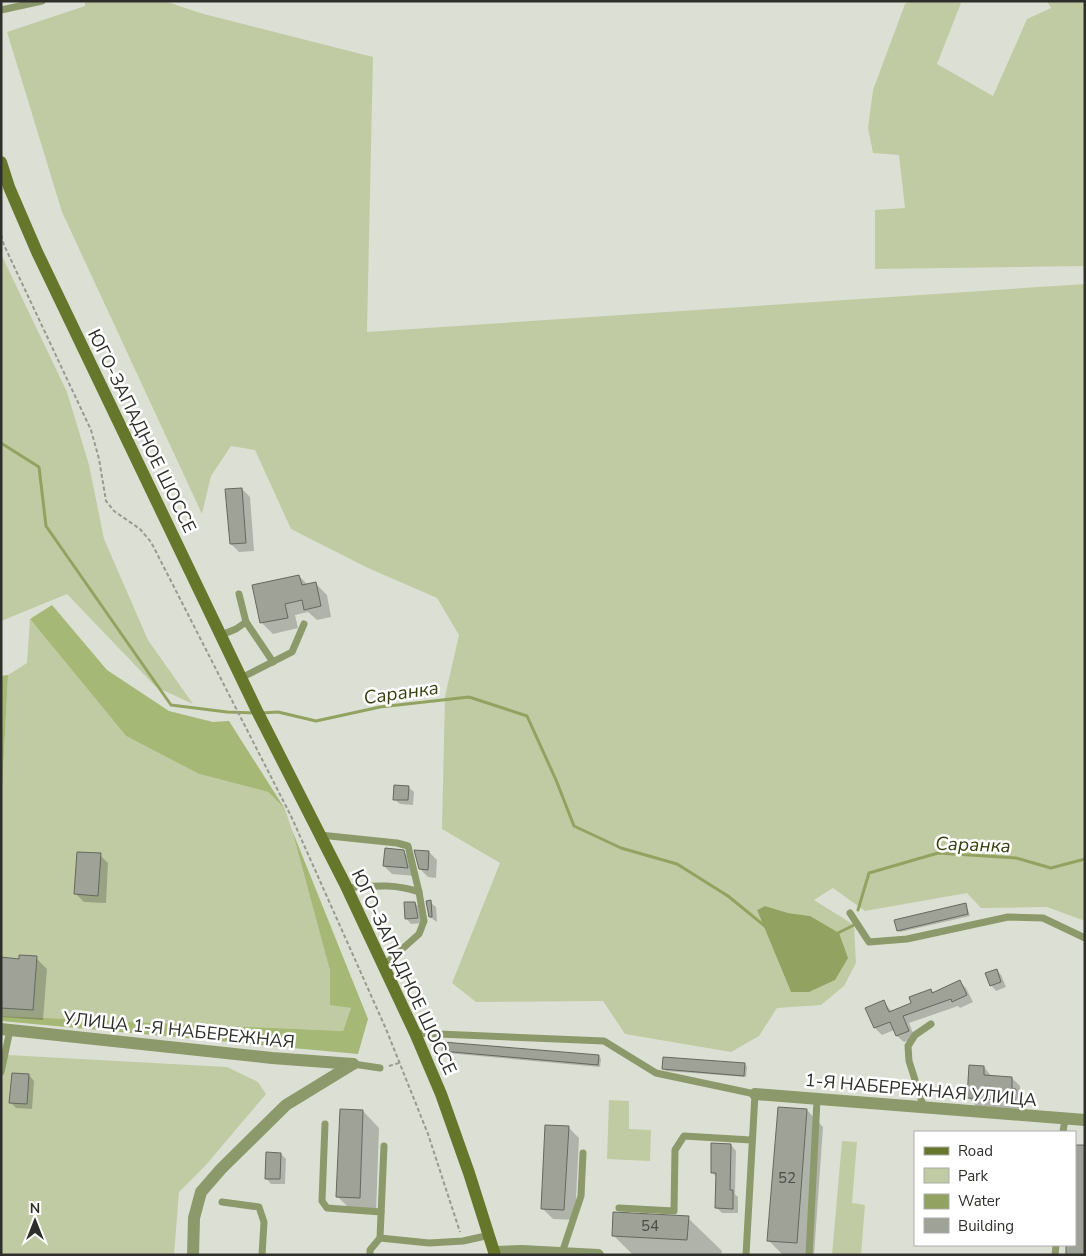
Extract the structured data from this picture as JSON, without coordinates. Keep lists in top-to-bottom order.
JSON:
{
  "streets": {
    "main road": ["ЮГО-ЗАПАДНОЕ ШОССЕ"],
    "street": ["УЛИЦА 1-Я НАБЕРЕЖНАЯ", "1-Я НАБЕРЕЖНАЯ УЛИЦА"]
  },
  "water": ["Саранка"],
  "house_numbers": ["52", "54"],
  "legend": [
    "Road",
    "Park",
    "Water",
    "Building"
  ],
  "north": "top"
}
